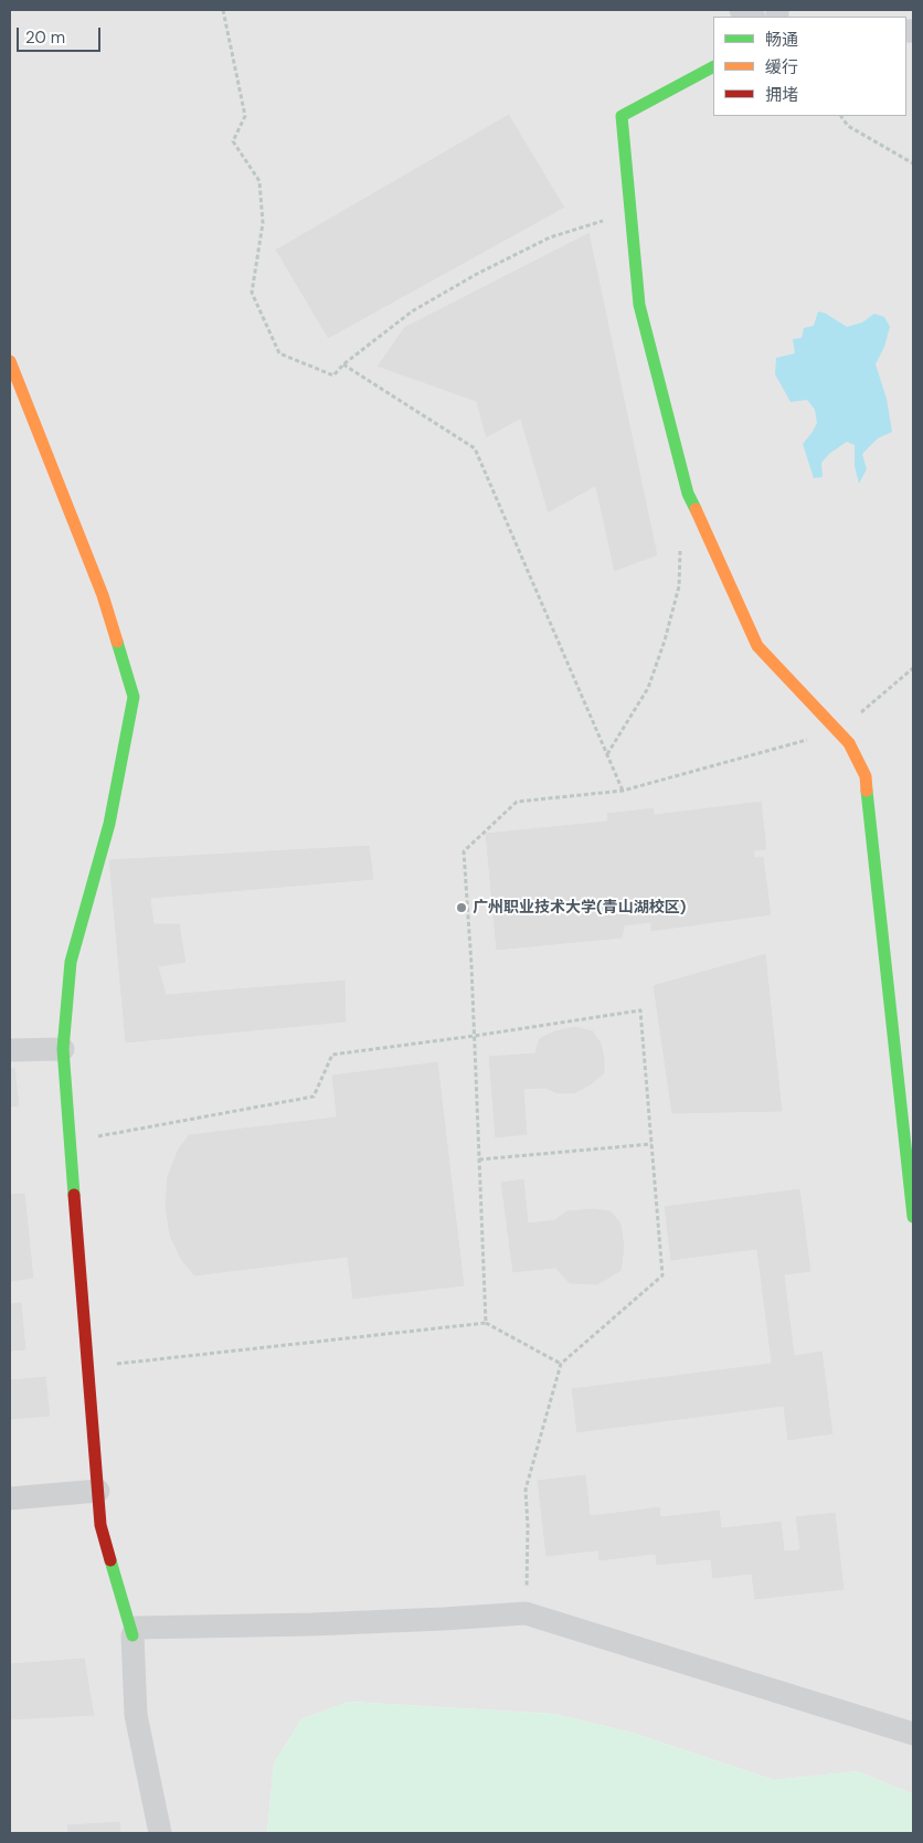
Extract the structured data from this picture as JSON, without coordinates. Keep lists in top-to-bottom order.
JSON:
{
  "places": ["广州职业技术大学(青山湖校区)"],
  "legend": ["畅通", "缓行", "拥堵"],
  "scale_bar": "20 m"
}
